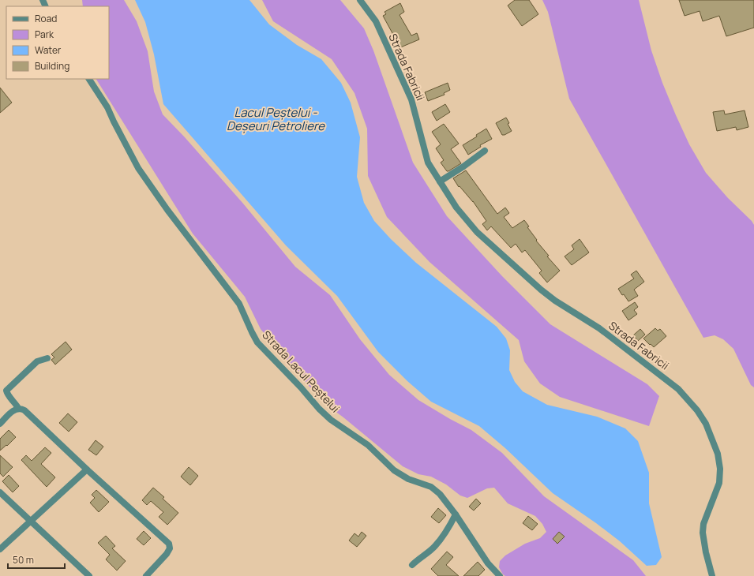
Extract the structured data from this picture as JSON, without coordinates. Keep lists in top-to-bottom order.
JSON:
{
  "streets": {
    "street": ["Strada Fabricii", "Strada Lacul Peștelui"]
  },
  "water": ["Lacul Peștelui - Deșeuri Petroliere"],
  "legend": [
    "Road",
    "Park",
    "Water",
    "Building"
  ],
  "scale_bar": "50 m"
}
